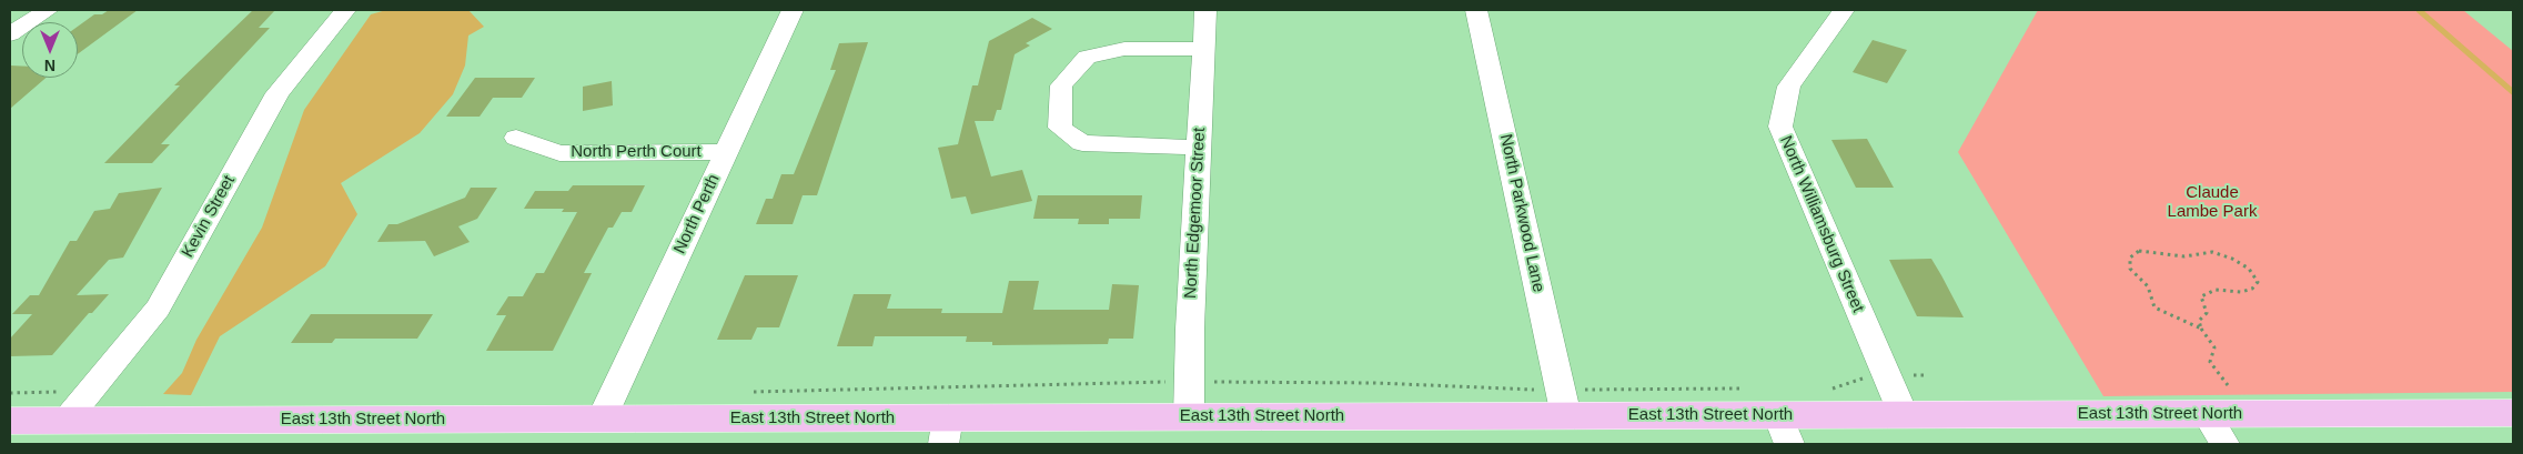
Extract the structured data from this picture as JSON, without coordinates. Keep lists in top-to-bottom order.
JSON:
{
  "streets": {
    "main road": ["East 13th Street North"],
    "street": [
      "North Perth Court",
      "North Edgemoor Street",
      "North Parkwood Lane",
      "North Perth",
      "Kevin Street",
      "North Williamsburg Street"
    ]
  },
  "crossings": [
    ["North Perth Court", "North Perth"],
    ["North Edgemoor Street", "East 13th Street North"],
    ["North Parkwood Lane", "East 13th Street North"],
    ["North Perth", "East 13th Street North"],
    ["Kevin Street", "East 13th Street North"],
    ["North Williamsburg Street", "East 13th Street North"]
  ],
  "parks": ["Claude Lambe Park"],
  "north": "bottom"
}
